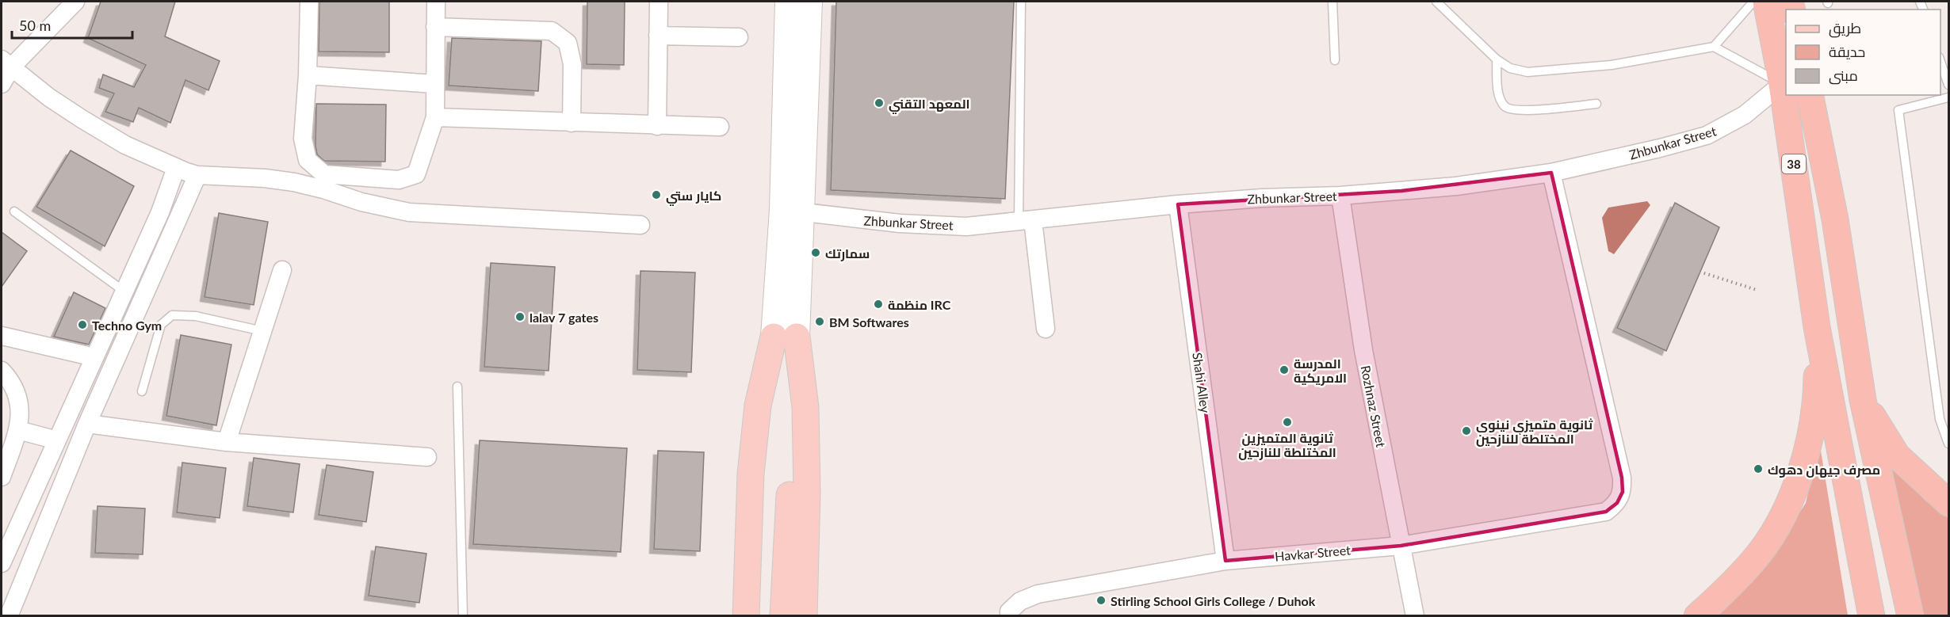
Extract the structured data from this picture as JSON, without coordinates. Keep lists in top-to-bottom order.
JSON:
{
  "streets": {
    "highway": ["38"],
    "street": [
      "Zhbunkar Street",
      "Shahi Alley",
      "Rozhnaz Street",
      "Havkar Street"
    ]
  },
  "crossings": [
    ["Zhbunkar Street", "38"],
    ["Zhbunkar Street", "Shahi Alley"],
    ["Zhbunkar Street", "Rozhnaz Street"],
    ["Zhbunkar Street", "Havkar Street"],
    ["Shahi Alley", "Havkar Street"],
    ["Rozhnaz Street", "Havkar Street"]
  ],
  "places": [
    "المعهد التقني",
    "كايار ستي",
    "سمارتك",
    "منظمة IRC",
    "lalav 7 gates",
    "BM Softwares",
    "Techno Gym",
    "المدرسة الامريكية",
    "ثانوية المتميزين المختلطة للنازحين",
    "ثانوية متميزي نينوى المختلطة للنازحين",
    "مصرف جيهان دهوك",
    "Stirling School Girls College / Duhok"
  ],
  "legend": ["طريق", "حديقة", "مبنى"],
  "scale_bar": "50 m"
}
